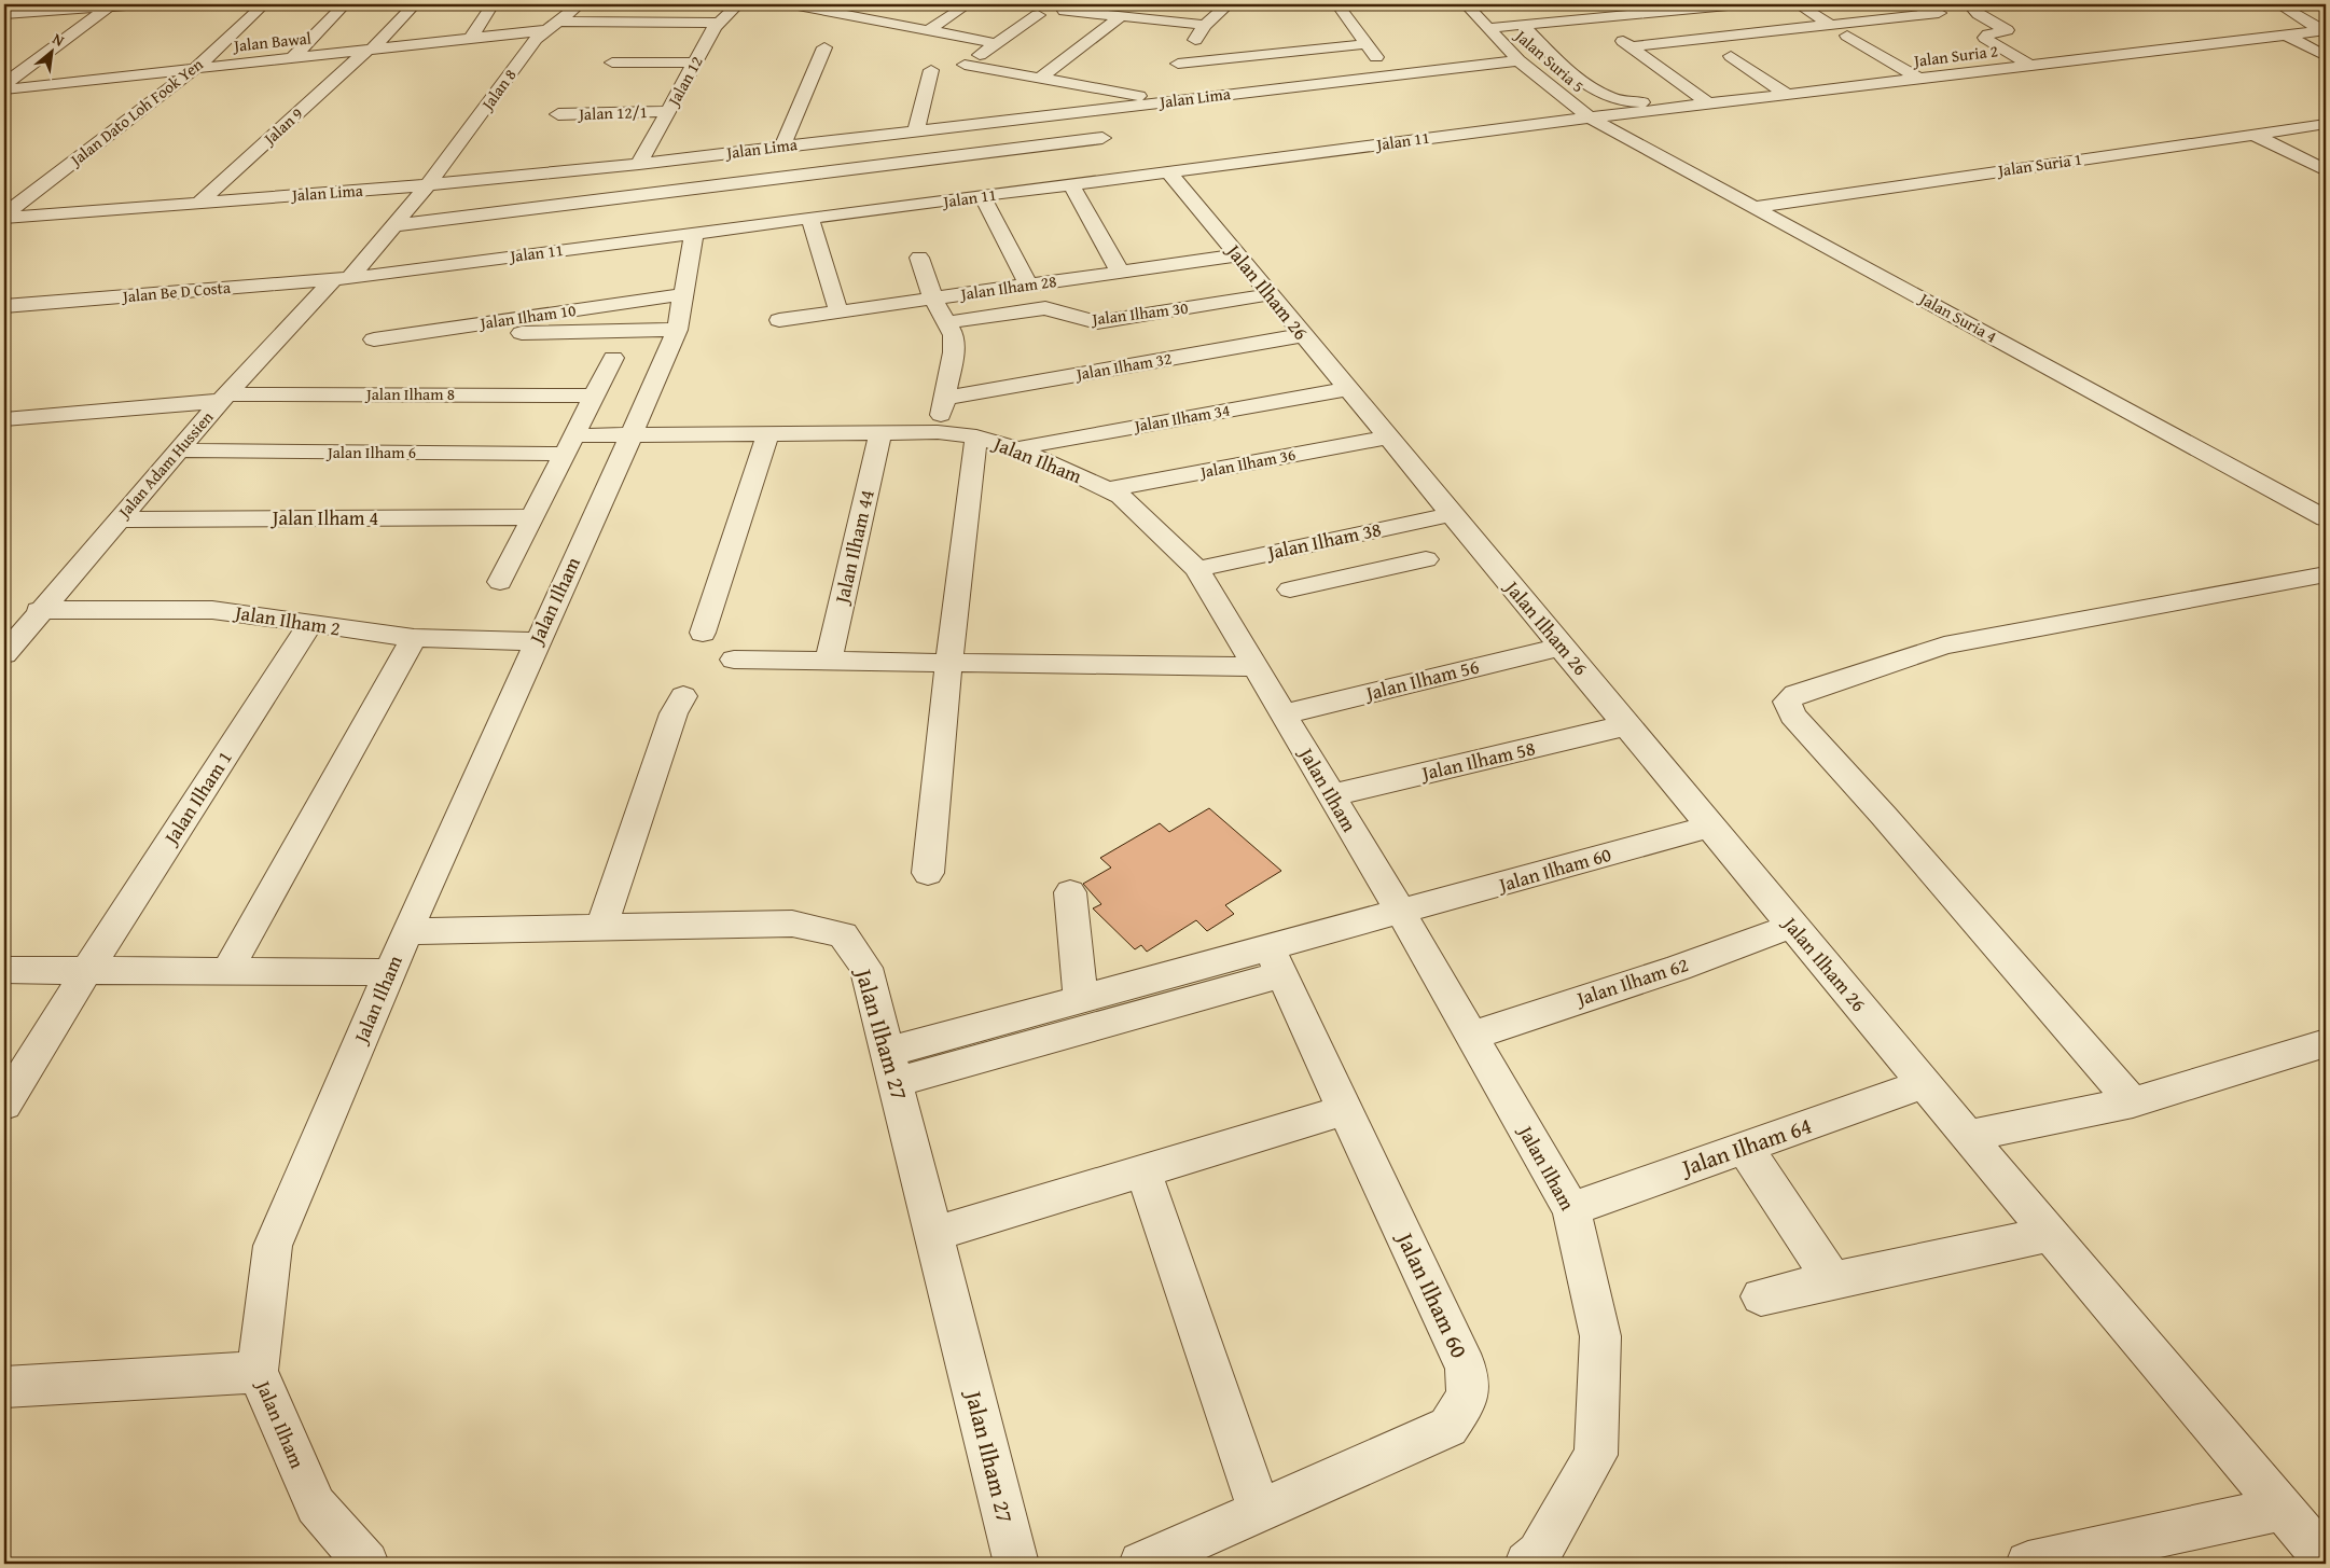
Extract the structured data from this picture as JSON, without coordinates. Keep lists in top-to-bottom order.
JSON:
{
  "streets": {
    "street": [
      "Jalan Bawal",
      "Jalan Suria 2",
      "Jalan Suria 5",
      "Jalan 12",
      "Jalan 8",
      "Jalan Lima",
      "Jalan Dato Loh Fook Yen",
      "Jalan 12/1",
      "Jalan 9",
      "Jalan 11",
      "Jalan Suria 1",
      "Jalan Ilham 28",
      "Jalan Be D Costa",
      "Jalan Ilham 26",
      "Jalan Ilham 30",
      "Jalan Ilham 10",
      "Jalan Suria 4",
      "Jalan Ilham 32",
      "Jalan Ilham 8",
      "Jalan Ilham 34",
      "Jalan Ilham 6",
      "Jalan Ilham",
      "Jalan Ilham 36",
      "Jalan Adam Hussien",
      "Jalan Ilham 4",
      "Jalan Ilham 38",
      "Jalan Ilham 44",
      "Jalan Ilham 2",
      "Jalan Ilham 56",
      "Jalan Ilham 58",
      "Jalan Ilham 1",
      "Jalan Ilham 60",
      "Jalan Ilham 62",
      "Jalan Ilham 27",
      "Jalan Ilham 64"
    ]
  },
  "crossings": [
    ["Jalan Bawal", "Jalan 12"],
    ["Jalan Bawal", "Jalan 8"],
    ["Jalan Bawal", "Jalan Dato Loh Fook Yen"],
    ["Jalan Bawal", "Jalan 9"],
    ["Jalan Suria 2", "Jalan Suria 5"],
    ["Jalan Suria 2", "Jalan 11"],
    ["Jalan Suria 2", "Jalan Suria 4"],
    ["Jalan Suria 5", "Jalan Lima"],
    ["Jalan Suria 5", "Jalan 11"],
    ["Jalan Suria 5", "Jalan Suria 4"],
    ["Jalan 12", "Jalan Lima"],
    ["Jalan 12", "Jalan 12/1"],
    ["Jalan 8", "Jalan Lima"],
    ["Jalan 8", "Jalan Adam Hussien"],
    ["Jalan Lima", "Jalan Dato Loh Fook Yen"],
    ["Jalan Lima", "Jalan 9"],
    ["Jalan 11", "Jalan Be D Costa"],
    ["Jalan 11", "Jalan Ilham 26"],
    ["Jalan 11", "Jalan Suria 4"],
    ["Jalan 11", "Jalan Ilham"],
    ["Jalan 11", "Jalan Adam Hussien"],
    ["Jalan Suria 1", "Jalan Suria 4"],
    ["Jalan Ilham 28", "Jalan Ilham 26"],
    ["Jalan Be D Costa", "Jalan Adam Hussien"],
    ["Jalan Ilham 26", "Jalan Ilham 30"],
    ["Jalan Ilham 26", "Jalan Ilham 32"],
    ["Jalan Ilham 26", "Jalan Ilham 34"],
    ["Jalan Ilham 26", "Jalan Ilham 36"],
    ["Jalan Ilham 26", "Jalan Ilham 38"],
    ["Jalan Ilham 26", "Jalan Ilham 56"],
    ["Jalan Ilham 26", "Jalan Ilham 58"],
    ["Jalan Ilham 26", "Jalan Ilham 60"],
    ["Jalan Ilham 26", "Jalan Ilham 62"],
    ["Jalan Ilham 26", "Jalan Ilham 64"],
    ["Jalan Ilham 10", "Jalan Ilham"],
    ["Jalan Ilham 8", "Jalan Adam Hussien"],
    ["Jalan Ilham 34", "Jalan Ilham"],
    ["Jalan Ilham 6", "Jalan Ilham"],
    ["Jalan Ilham 6", "Jalan Adam Hussien"],
    ["Jalan Ilham", "Jalan Ilham 36"],
    ["Jalan Ilham", "Jalan Ilham 38"],
    ["Jalan Ilham", "Jalan Ilham 44"],
    ["Jalan Ilham", "Jalan Ilham 2"],
    ["Jalan Ilham", "Jalan Ilham 56"],
    ["Jalan Ilham", "Jalan Ilham 58"],
    ["Jalan Ilham", "Jalan Ilham 60"],
    ["Jalan Ilham", "Jalan Ilham 62"],
    ["Jalan Ilham", "Jalan Ilham 27"],
    ["Jalan Ilham", "Jalan Ilham 64"],
    ["Jalan Adam Hussien", "Jalan Ilham 4"],
    ["Jalan Adam Hussien", "Jalan Ilham 2"],
    ["Jalan Ilham 2", "Jalan Ilham 1"]
  ],
  "north": "top right"
}
